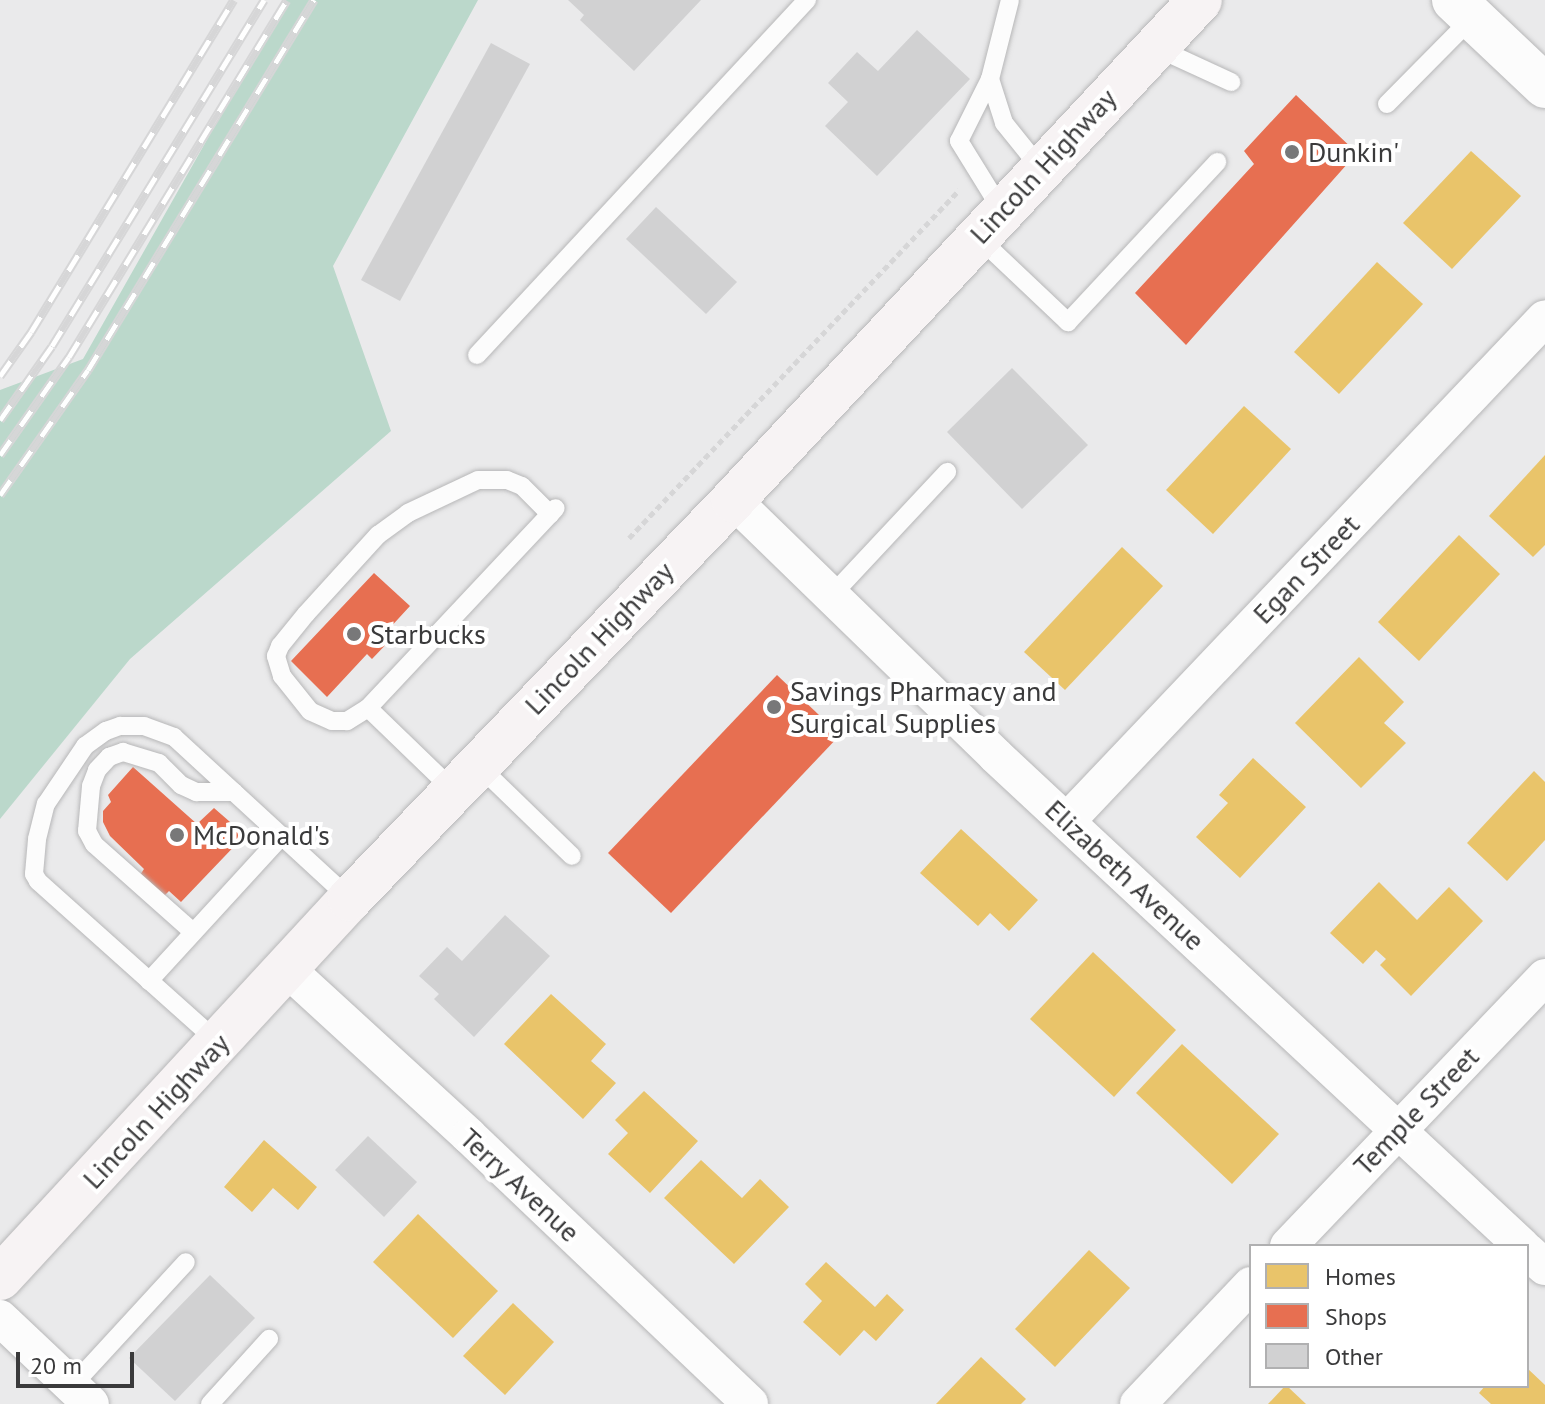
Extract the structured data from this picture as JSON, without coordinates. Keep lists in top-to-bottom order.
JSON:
{
  "streets": {
    "main road": ["Lincoln Highway"],
    "street": [
      "Egan Street",
      "Elizabeth Avenue",
      "Temple Street",
      "Terry Avenue"
    ]
  },
  "crossings": [
    ["Lincoln Highway", "Elizabeth Avenue"],
    ["Lincoln Highway", "Terry Avenue"],
    ["Egan Street", "Elizabeth Avenue"],
    ["Elizabeth Avenue", "Temple Street"]
  ],
  "places": [
    "Dunkin'",
    "Starbucks",
    "Savings Pharmacy and Surgical Supplies",
    "McDonald's"
  ],
  "legend": ["Homes", "Shops", "Other"],
  "scale_bar": "20 m"
}
